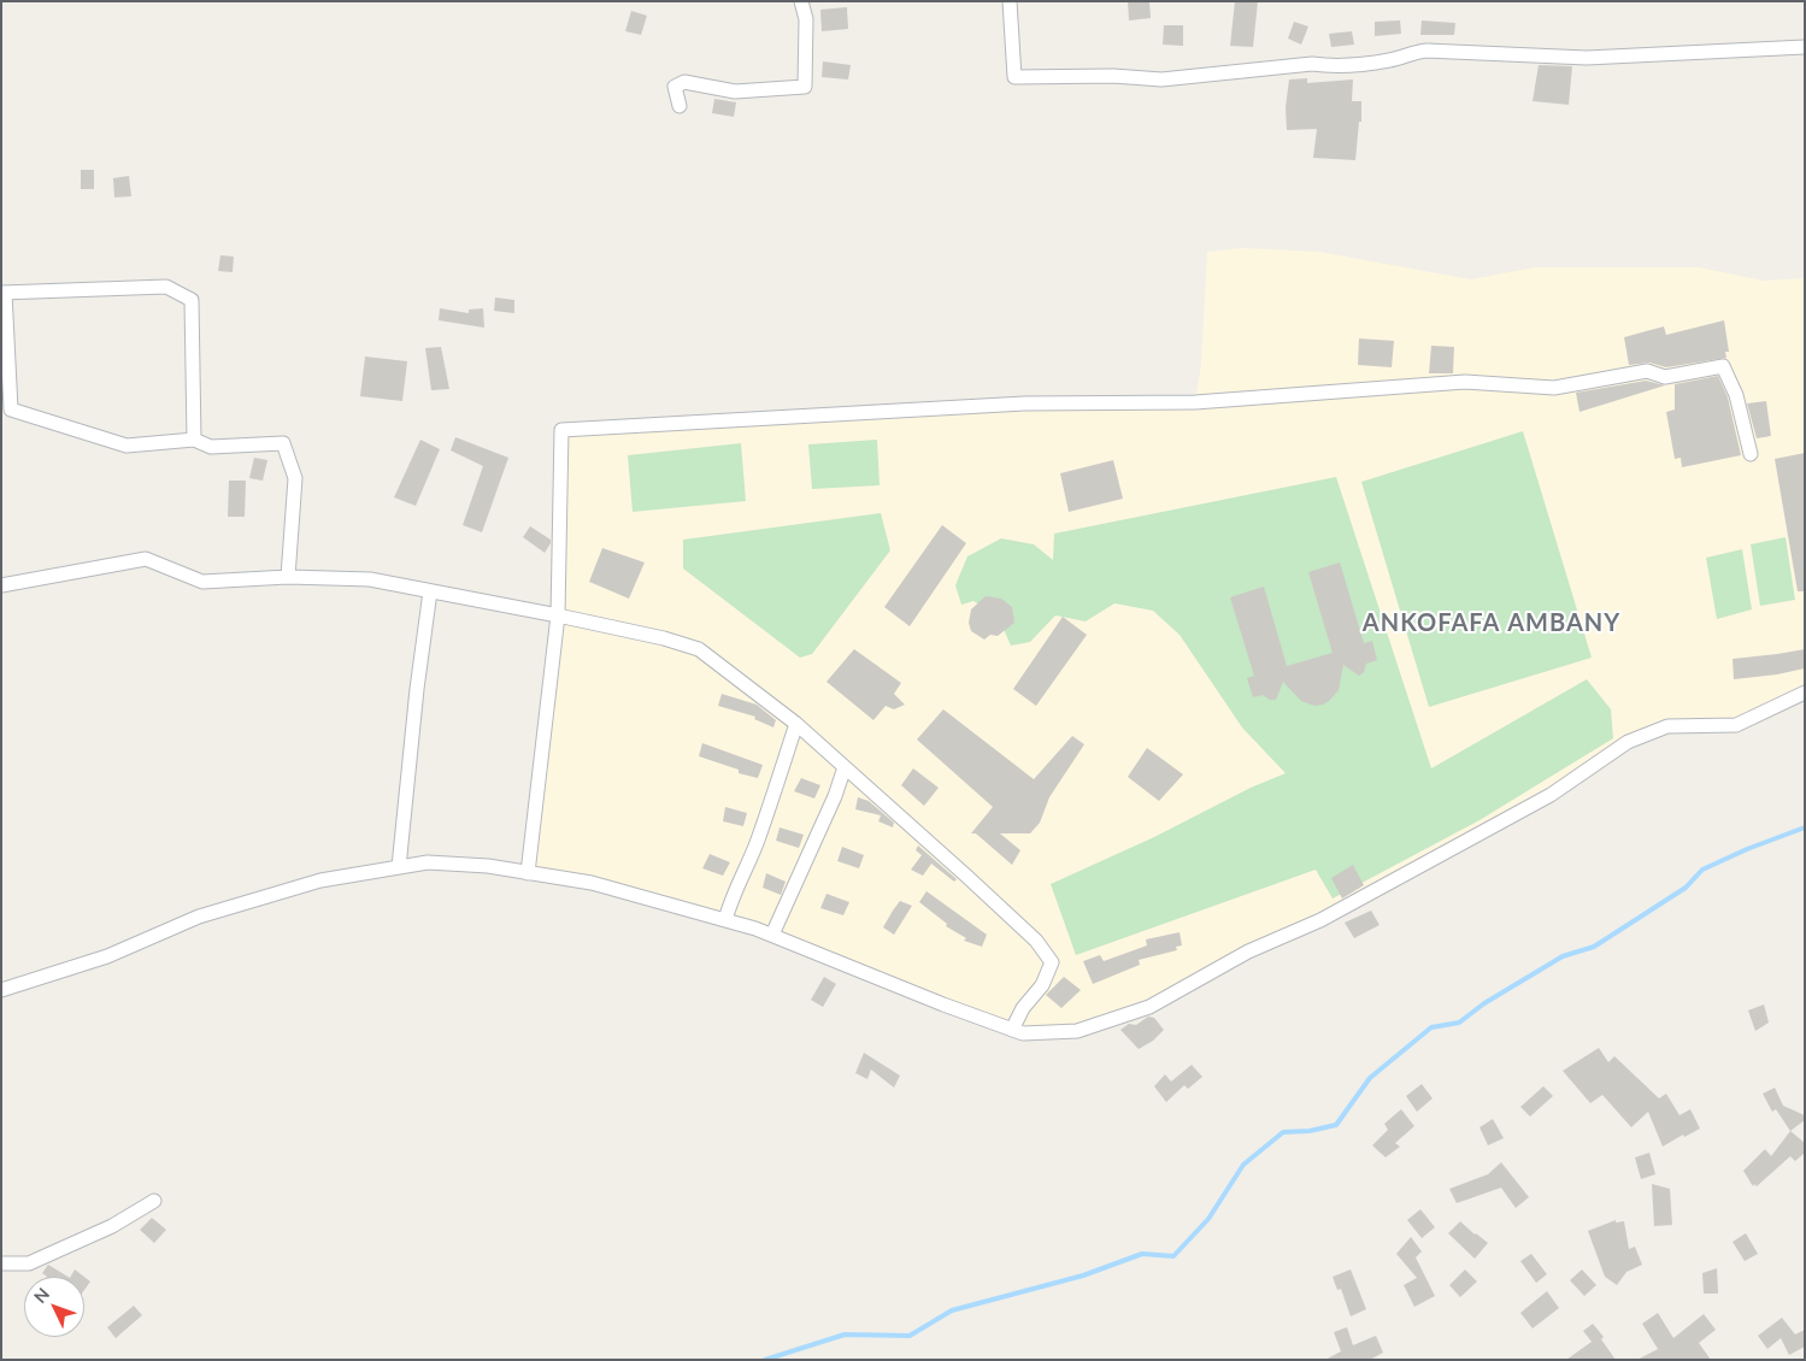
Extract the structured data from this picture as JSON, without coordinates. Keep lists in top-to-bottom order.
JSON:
{
  "districts": ["ANKOFAFA AMBANY"],
  "north": "top left"
}
